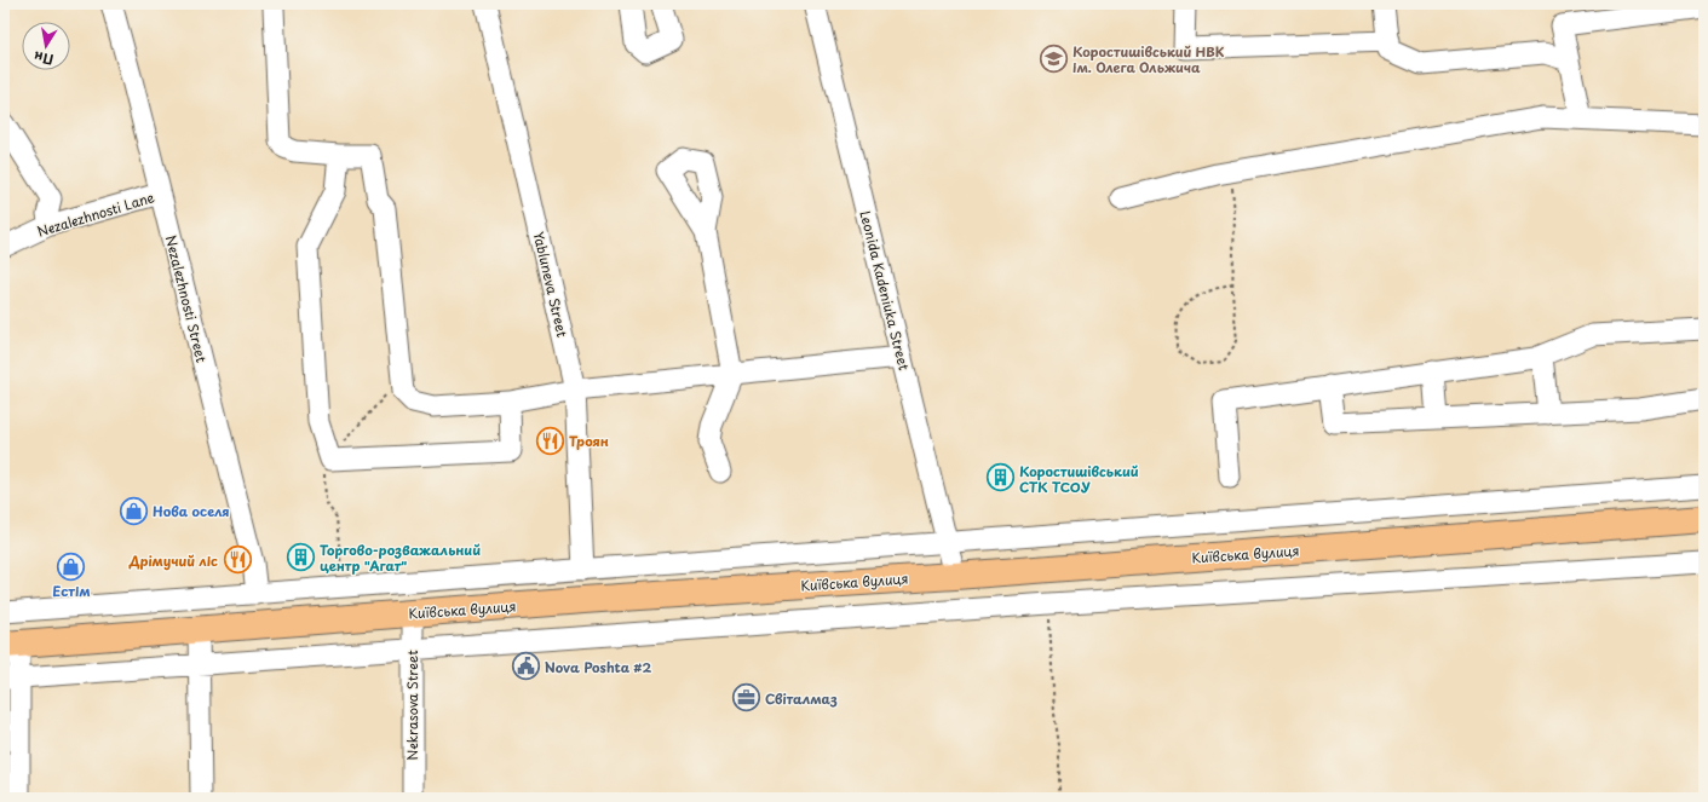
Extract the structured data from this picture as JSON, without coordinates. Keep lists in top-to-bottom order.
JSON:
{
  "streets": {
    "main road": ["Київська вулиця"],
    "street": [
      "Nezalezhnosti Lane",
      "Yabluneva Street",
      "Leonida Kadeniuka Street",
      "Nezalezhnosti Street",
      "Nekrasova Street"
    ]
  },
  "crossings": [
    ["Nezalezhnosti Lane", "Nezalezhnosti Street"],
    ["Leonida Kadeniuka Street", "Київська вулиця"],
    ["Київська вулиця", "Nekrasova Street"]
  ],
  "places": {
    "school or university": ["Коростишівський НВК ім. Олега Ольжича"],
    "restaurant": ["Троян", "Дрімучий ліс"],
    "building": ["Коростишівський СТК ТСОУ", "Торгово-розважальний центр \"Агат\""],
    "shop": ["Нова оселя", "Естім"],
    "public building": ["Nova Poshta #2"],
    "office": ["Світалмаз"]
  },
  "north": "bottom"
}
